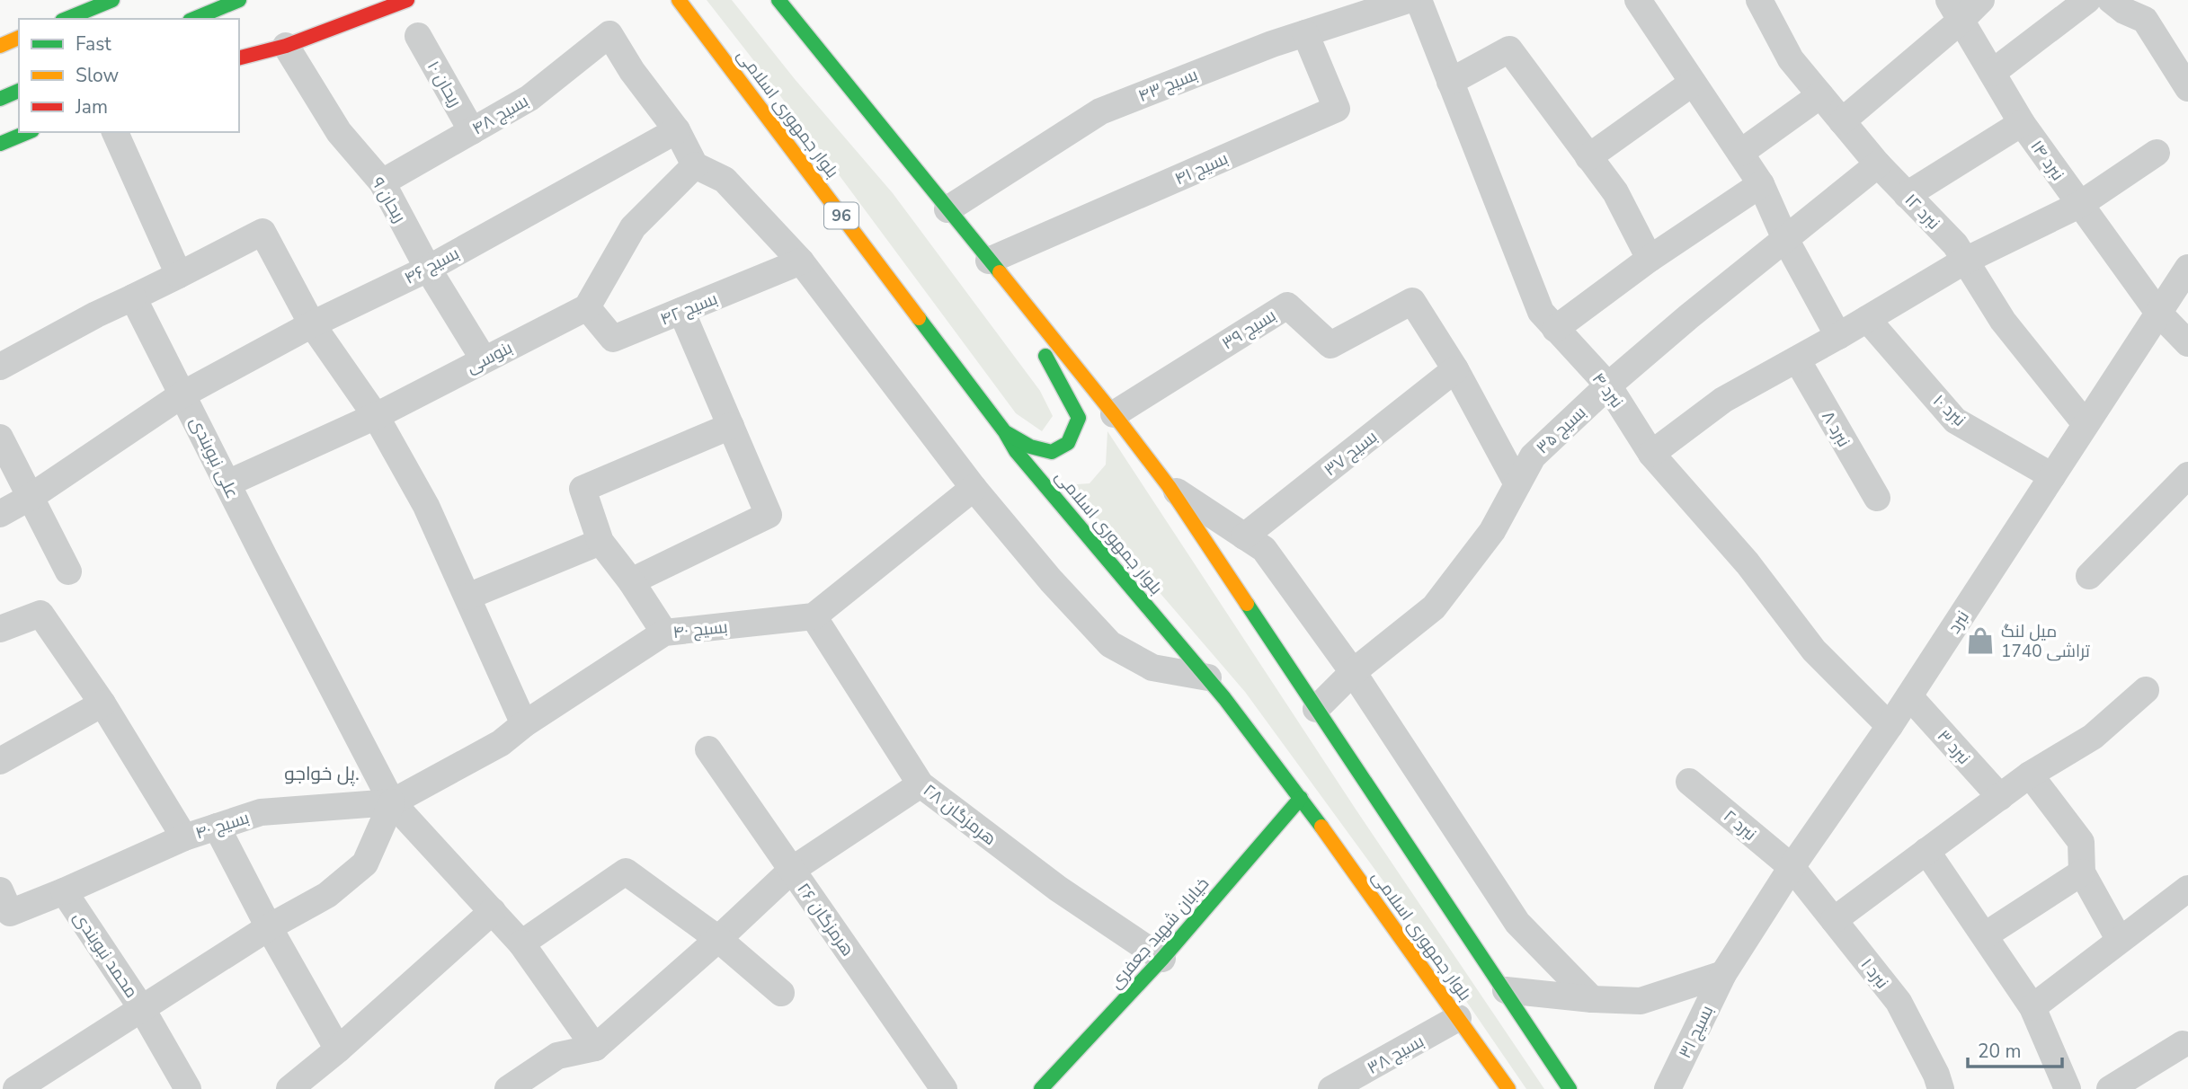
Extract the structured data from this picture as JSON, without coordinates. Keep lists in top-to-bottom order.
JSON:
{
  "streets": {
    "main road": ["بلوار جمهوری اسلامی", "96", "خیابان شهید جعفری"],
    "street": [
      "ریحان ۱۰",
      "بسیج ۴۳",
      "بسیج ۴۸",
      "نبرد ۱۴",
      "بسیج ۴۱",
      "ریحان ۹",
      "نبرد ۱۲",
      "بسیج ۴۶",
      "بسیج ۴۲",
      "بسیج ۳۹",
      "بنوسی",
      "نبرد ۴",
      "نبرد ۱۰",
      "نبرد ۸",
      "بسیج ۳۵",
      "بسیج ۳۷",
      "علی نبوبندی",
      "نبرد",
      "بسیج ۴۰",
      "نبرد ۳",
      "هرمزگان ۲۸",
      "نبرد ۲",
      "هرمزگان ۲۶",
      "محمد نبوبندی",
      "نبرد ۱",
      "بسیج ۳۱",
      "بسیج ۳۸"
    ]
  },
  "crossings": [
    ["ریحان ۱۰", "بسیج ۴۸"],
    ["بسیج ۴۳", "بلوار جمهوری اسلامی"],
    ["بسیج ۴۳", "بسیج ۴۱"],
    ["بلوار جمهوری اسلامی", "بسیج ۴۱"],
    ["بلوار جمهوری اسلامی", "96"],
    ["بلوار جمهوری اسلامی", "بسیج ۳۹"],
    ["بلوار جمهوری اسلامی", "بسیج ۳۵"],
    ["بلوار جمهوری اسلامی", "خیابان شهید جعفری"],
    ["بلوار جمهوری اسلامی", "بسیج ۳۸"],
    ["بسیج ۴۸", "ریحان ۹"],
    ["بسیج ۴۸", "بسیج ۴۶"],
    ["نبرد ۱۴", "نبرد"],
    ["بسیج ۴۱", "96"],
    ["ریحان ۹", "بسیج ۴۶"],
    ["ریحان ۹", "بنوسی"],
    ["نبرد ۱۲", "بسیج ۳۵"],
    ["نبرد ۱۲", "نبرد"],
    ["بسیج ۴۶", "علی نبوبندی"],
    ["بسیج ۴۲", "بنوسی"],
    ["بسیج ۳۹", "بسیج ۳۷"],
    ["بنوسی", "علی نبوبندی"],
    ["نبرد ۴", "بسیج ۳۵"],
    ["نبرد ۴", "نبرد"],
    ["نبرد ۱۰", "نبرد"],
    ["علی نبوبندی", "بسیج ۴۰"],
    ["نبرد", "نبرد ۳"],
    ["نبرد", "نبرد ۲"],
    ["نبرد", "نبرد ۱"],
    ["نبرد", "بسیج ۳۱"],
    ["بسیج ۴۰", "هرمزگان ۲۸"],
    ["بسیج ۴۰", "محمد نبوبندی"],
    ["هرمزگان ۲۸", "خیابان شهید جعفری"],
    ["نبرد ۲", "نبرد ۱"]
  ],
  "districts": ["پل خواجو."],
  "places": {
    "shop": ["میل لنگ تراشی 1740"]
  },
  "legend": ["Fast", "Slow", "Jam"],
  "scale_bar": "20 m"
}
